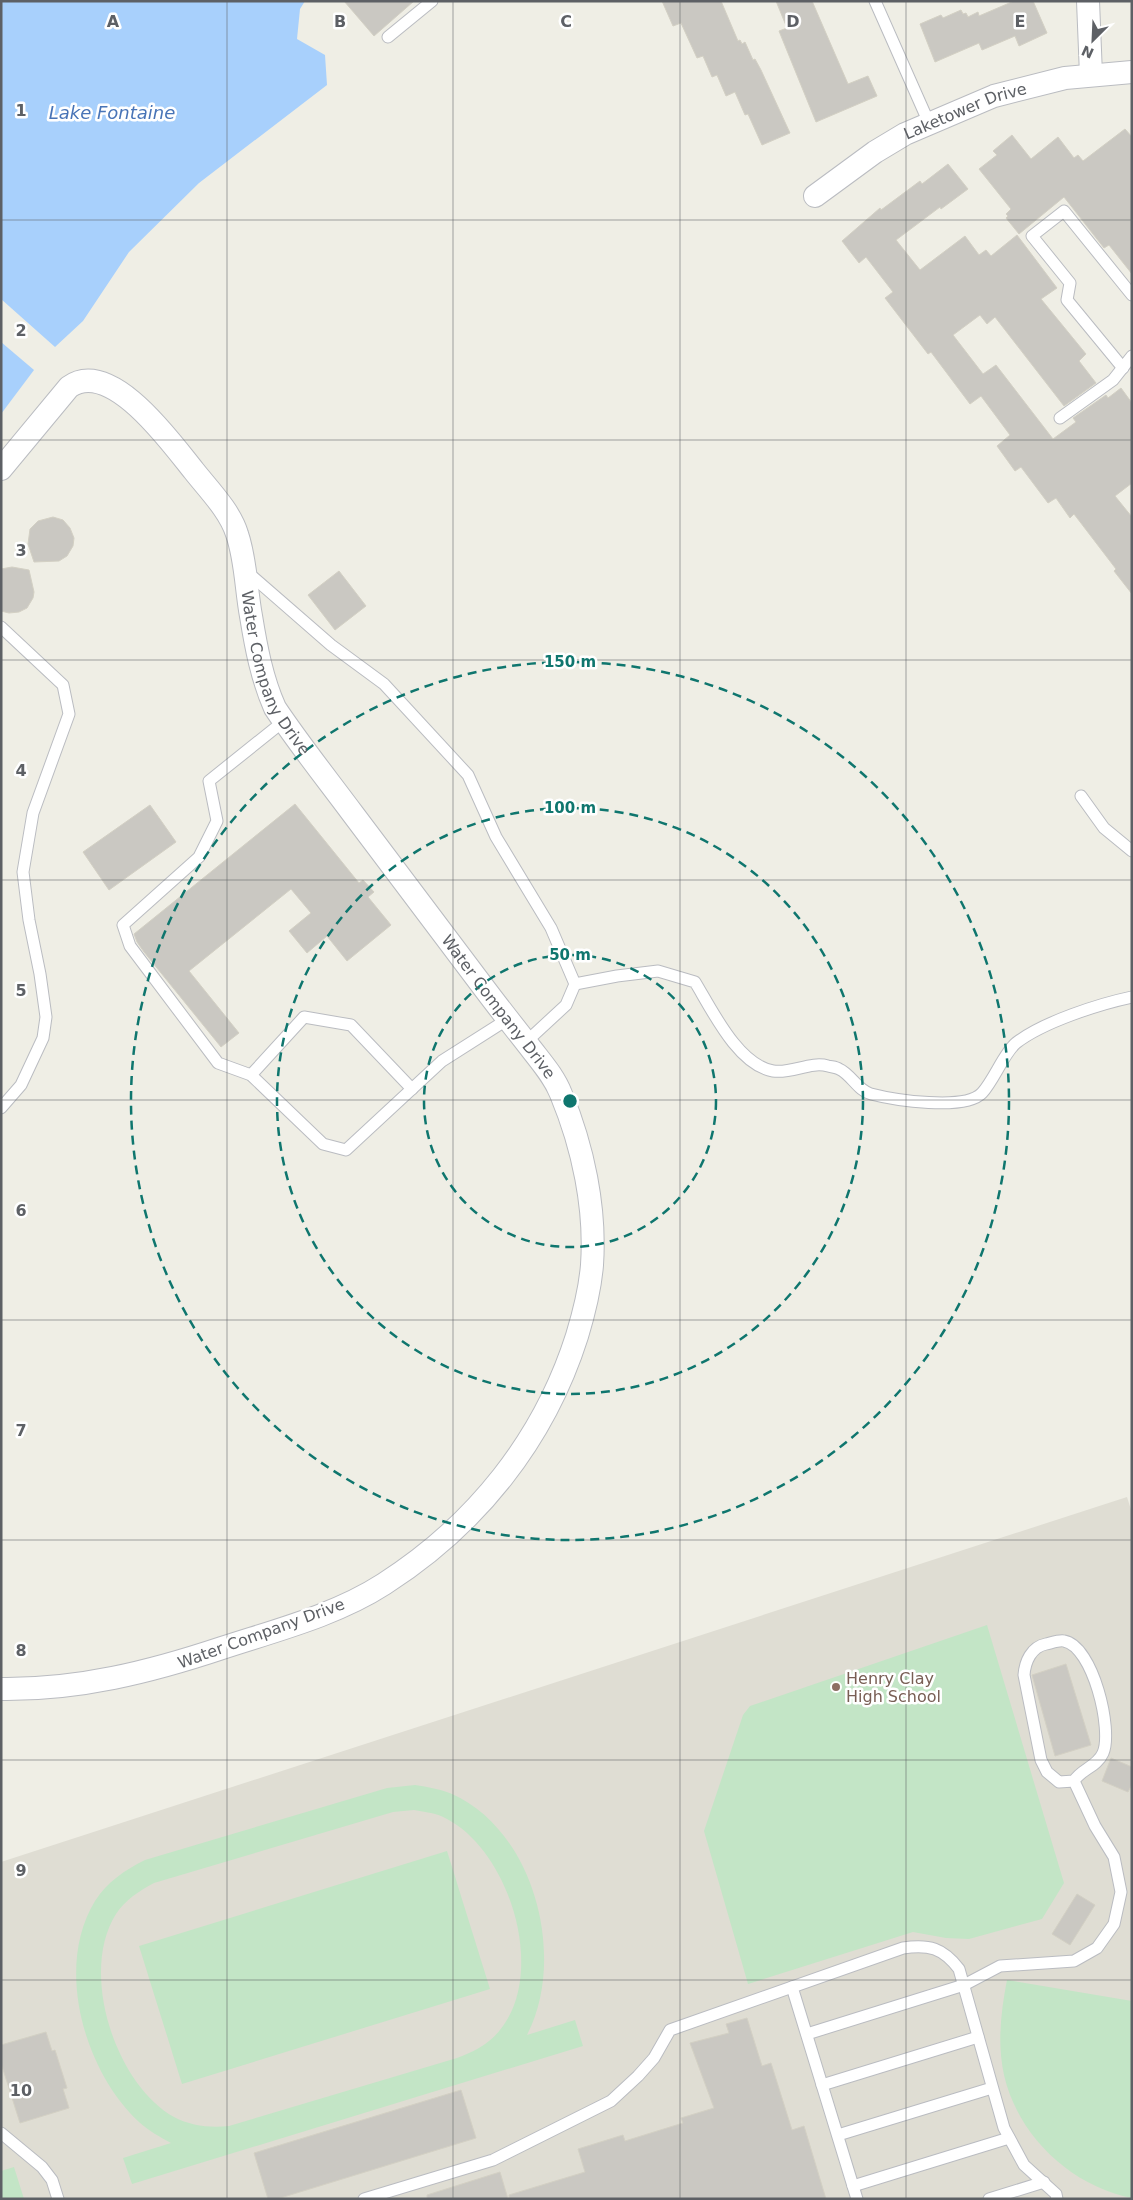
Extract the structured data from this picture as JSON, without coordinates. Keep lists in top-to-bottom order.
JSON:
{
  "streets": {
    "street": ["Laketower Drive", "Water Company Drive"]
  },
  "water": ["Lake Fontaine"],
  "places": ["Henry Clay High School"],
  "north": "bottom left",
  "grid": {
    "columns": [
      "A",
      "B",
      "C",
      "D",
      "E"
    ],
    "rows": [
      "1",
      "2",
      "3",
      "4",
      "5",
      "6",
      "7",
      "8",
      "9",
      "10"
    ]
  },
  "rings": ["150 m", "100 m", "50 m"]
}
